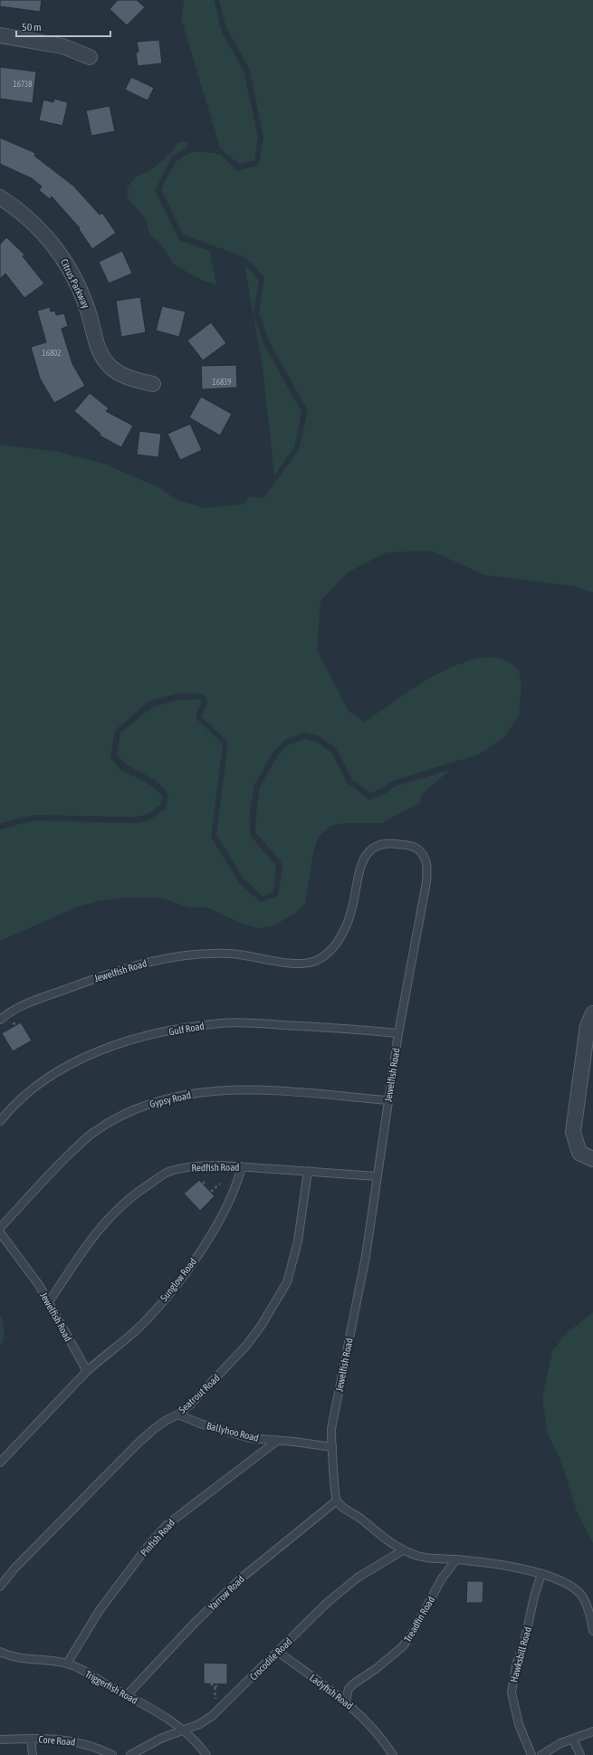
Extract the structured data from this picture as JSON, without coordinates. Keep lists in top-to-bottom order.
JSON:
{
  "streets": {
    "street": ["Citrus Parkway"],
    "lane": [
      "Jewelfish Road",
      "Gulf Road",
      "Gypsy Road",
      "Redfish Road",
      "Sunglow Road",
      "Seatrout Road",
      "Ballyhoo Road",
      "Pinfish Road",
      "Yarrow Road",
      "Treadfin Road",
      "Hawksbill Road",
      "Crocodile Road",
      "Triggerfish Road",
      "Ladyfish Road",
      "Core Road"
    ]
  },
  "crossings": [
    ["Jewelfish Road", "Gulf Road"],
    ["Jewelfish Road", "Gypsy Road"],
    ["Jewelfish Road", "Redfish Road"],
    ["Jewelfish Road", "Sunglow Road"],
    ["Jewelfish Road", "Ballyhoo Road"],
    ["Jewelfish Road", "Yarrow Road"],
    ["Redfish Road", "Sunglow Road"],
    ["Redfish Road", "Seatrout Road"],
    ["Seatrout Road", "Ballyhoo Road"],
    ["Ballyhoo Road", "Pinfish Road"],
    ["Pinfish Road", "Triggerfish Road"],
    ["Yarrow Road", "Triggerfish Road"],
    ["Treadfin Road", "Ladyfish Road"],
    ["Crocodile Road", "Triggerfish Road"],
    ["Crocodile Road", "Ladyfish Road"]
  ],
  "house_numbers": ["16738", "16802", "16839"],
  "scale_bar": "50 m"
}
